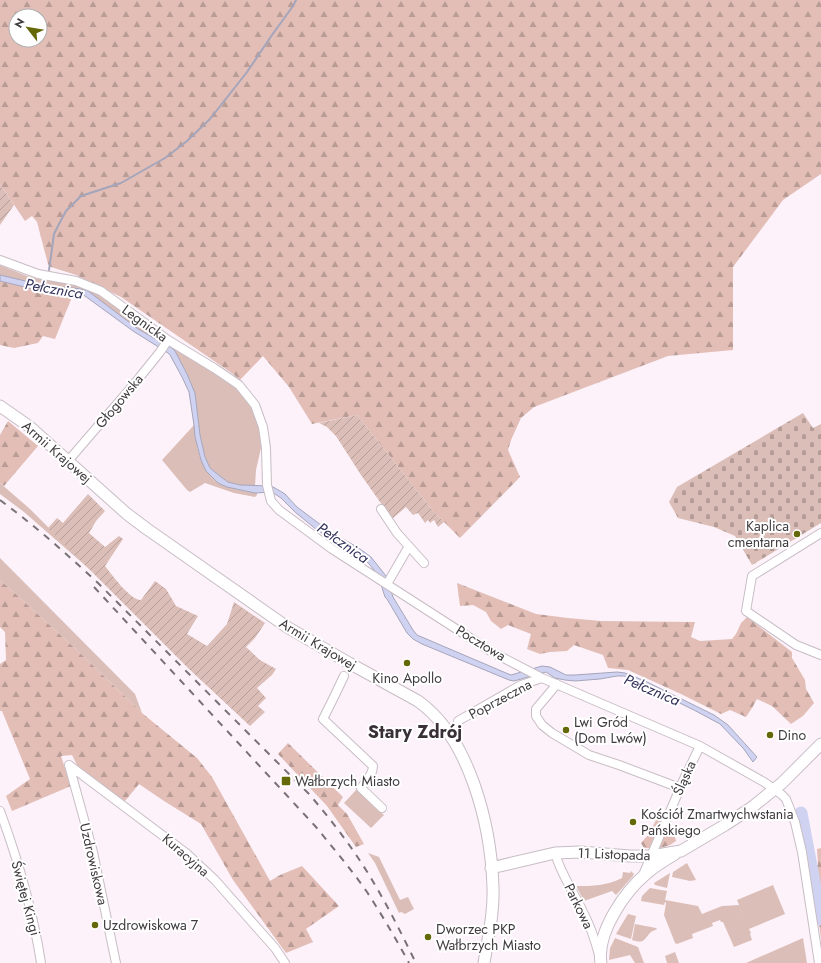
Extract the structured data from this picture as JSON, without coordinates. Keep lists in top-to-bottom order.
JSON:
{
  "streets": {
    "main road": ["Armii Krajowej", "11 Listopada", "Parkowa"],
    "street": [
      "Legnicka",
      "Głogowska",
      "Pocztowa",
      "Poprzeczna",
      "Śląska",
      "Kuracyjna",
      "Uzdrowiskowa",
      "Świętej Kingi"
    ]
  },
  "crossings": [
    ["Legnicka", "Głogowska"],
    ["Legnicka", "Pocztowa"],
    ["Głogowska", "Armii Krajowej"],
    ["Armii Krajowej", "11 Listopada"],
    ["Pocztowa", "Poprzeczna"],
    ["Pocztowa", "Śląska"],
    ["Pocztowa", "11 Listopada"],
    ["Śląska", "11 Listopada"],
    ["Śląska", "Parkowa"],
    ["11 Listopada", "Parkowa"],
    ["Kuracyjna", "Uzdrowiskowa"]
  ],
  "districts": ["Stary Zdrój"],
  "water": ["Pełcznica"],
  "places": {
    "other": [
      "Kaplica cmentarna",
      "Kino Apollo",
      "Lwi Gród (Dom Lwów)",
      "Dino",
      "Kościół Zmartwychwstania Pańskiego",
      "Uzdrowiskowa 7",
      "Dworzec PKP Wałbrzych Miasto"
    ],
    "transit": ["Wałbrzych Miasto"]
  },
  "north": "top left"
}
